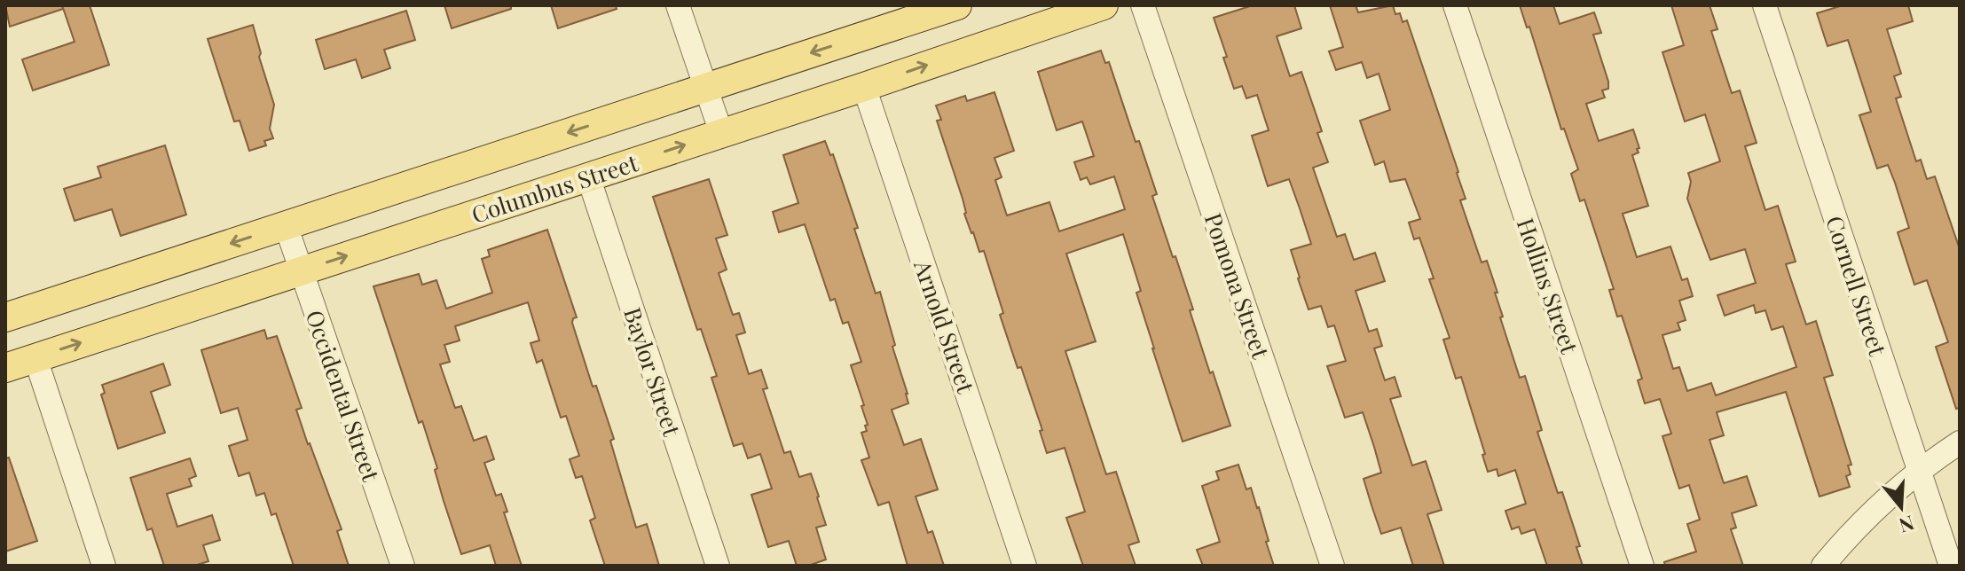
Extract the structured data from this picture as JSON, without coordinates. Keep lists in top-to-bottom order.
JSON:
{
  "streets": {
    "main road": ["Columbus Street"],
    "street": [
      "Pomona Street",
      "Hollins Street",
      "Cornell Street",
      "Arnold Street",
      "Baylor Street",
      "Occidental Street"
    ]
  },
  "crossings": [
    ["Columbus Street", "Arnold Street"],
    ["Columbus Street", "Baylor Street"],
    ["Columbus Street", "Occidental Street"]
  ],
  "north": "bottom"
}
